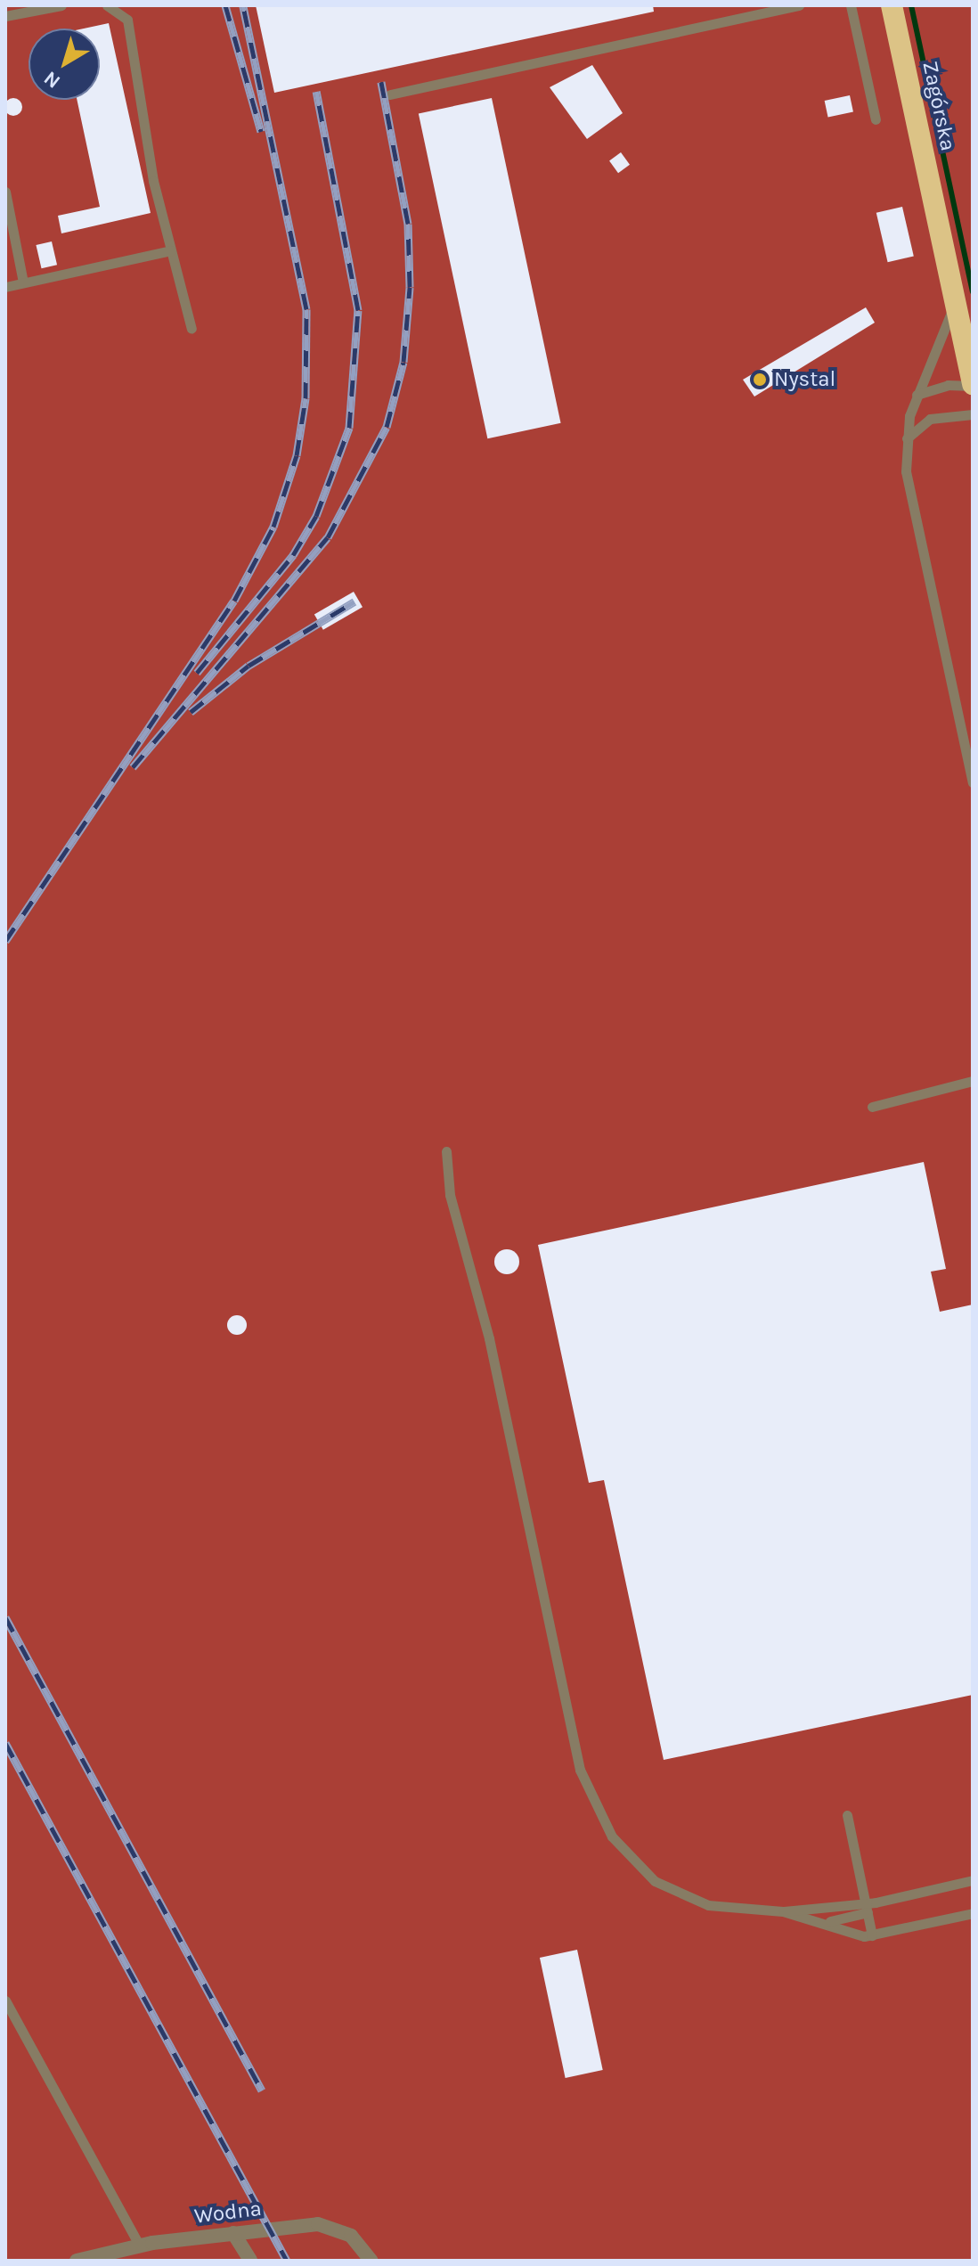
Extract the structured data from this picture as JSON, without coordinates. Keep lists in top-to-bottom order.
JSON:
{
  "streets": {
    "highway": ["Zagórska"],
    "street": ["Wodna"]
  },
  "places": ["Nystal"],
  "north": "bottom left"
}
